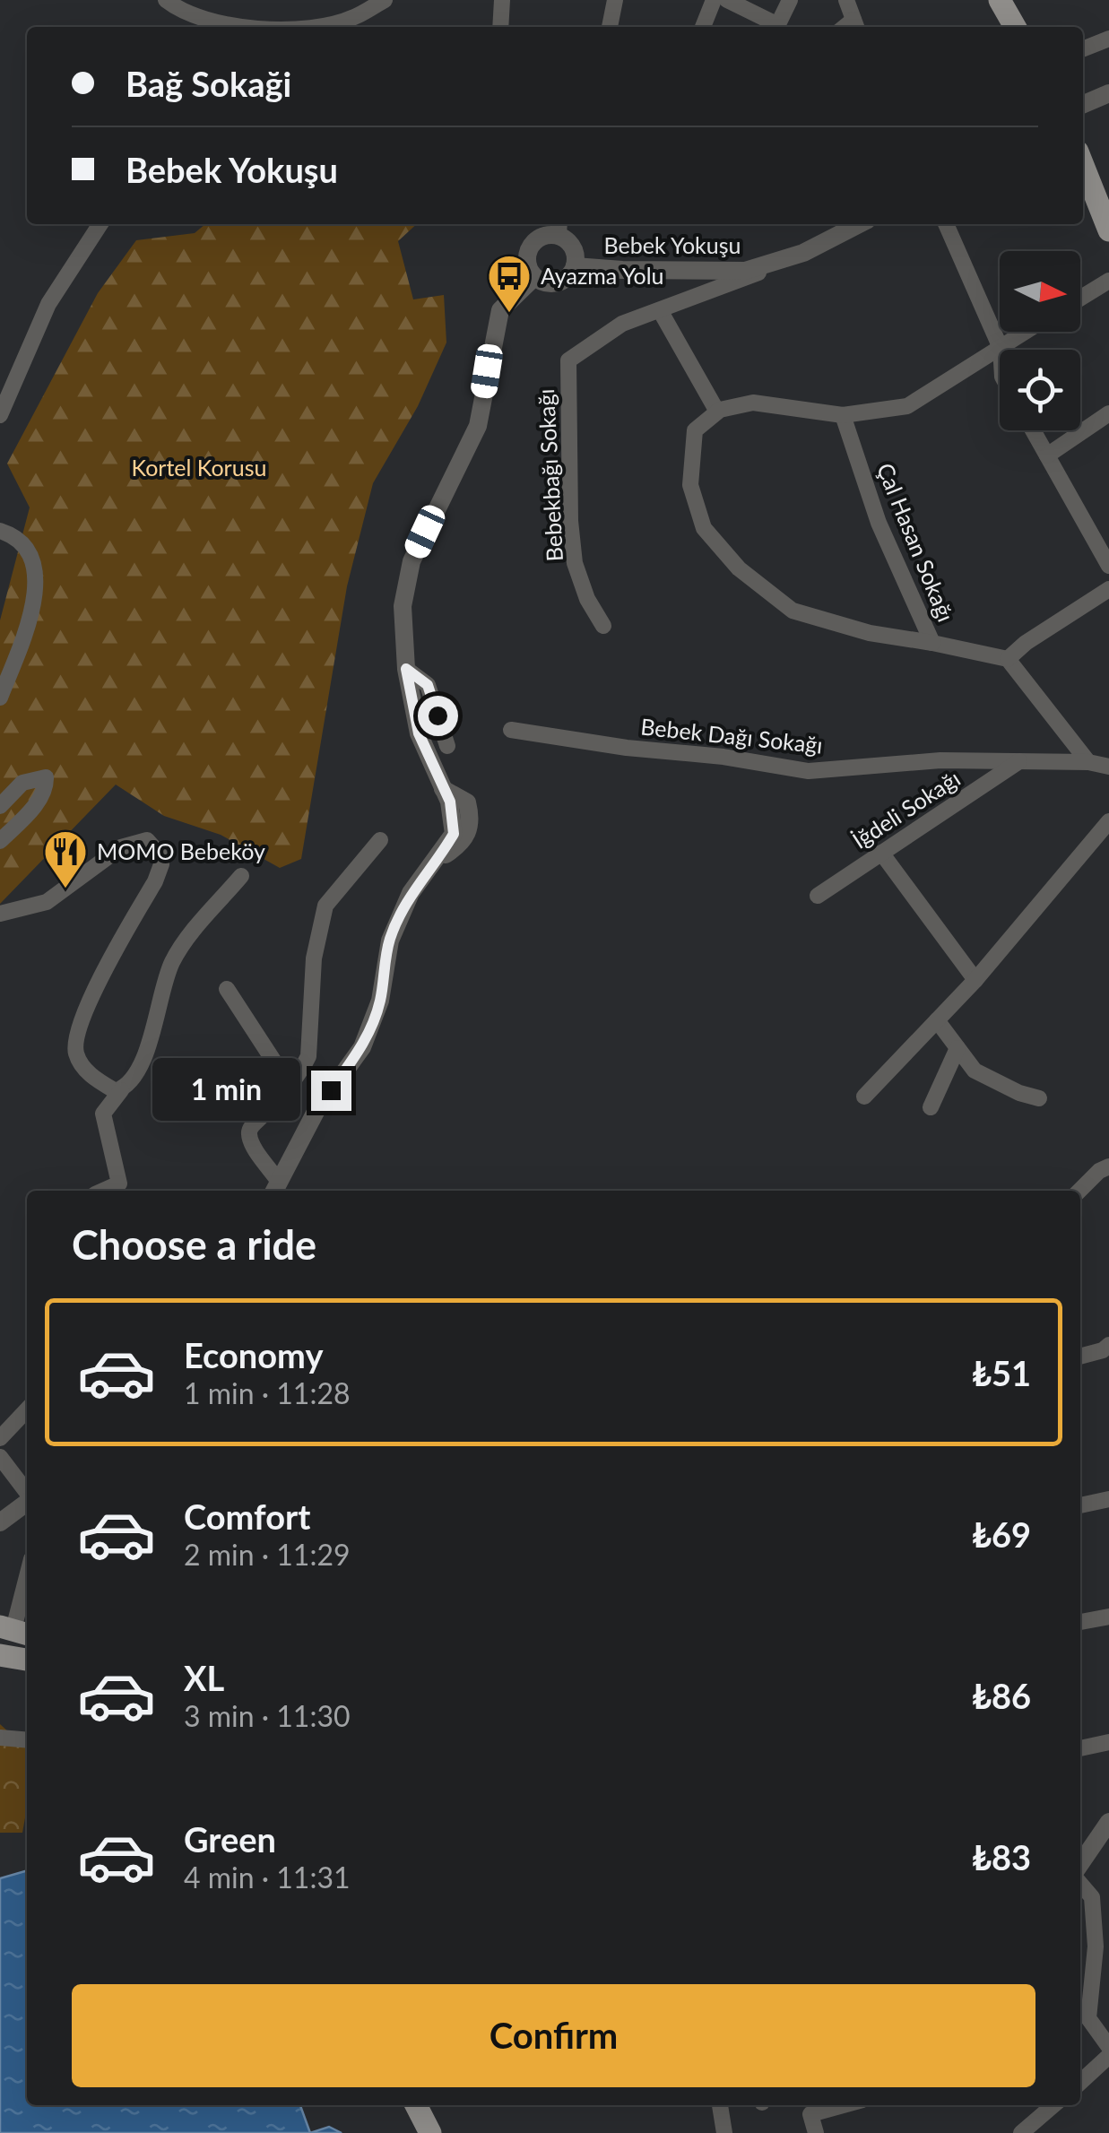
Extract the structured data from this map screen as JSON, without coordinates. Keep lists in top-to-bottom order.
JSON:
{
  "streets": {
    "street": [
      "Bebek Yokuşu",
      "Bebekbağı Sokağı",
      "Çal Hasan Sokağı",
      "Bebek Dağı Sokağı",
      "İğdeli Sokağı"
    ]
  },
  "crossings": [
    ["Bebek Yokuşu", "Bebekbağı Sokağı"],
    ["Bebek Dağı Sokağı", "İğdeli Sokağı"]
  ],
  "parks": ["Kortel Korusu"],
  "places": {
    "bus stop": ["Ayazma Yolu"],
    "restaurant": ["MOMO Bebeköy"]
  },
  "north": "right",
  "page": {
    "banner": ["Bağ Sokaği", "Bebek Yokuşu"],
    "bubble": "1 min",
    "heading": "Choose a ride",
    "list": [
      {
        "name": "Economy",
        "note": "1 min · 11:28",
        "value": "₺51"
      },
      {
        "name": "Comfort",
        "note": "2 min · 11:29",
        "value": "₺69"
      },
      {
        "name": "XL",
        "note": "3 min · 11:30",
        "value": "₺86"
      },
      {
        "name": "Green",
        "note": "4 min · 11:31",
        "value": "₺83"
      }
    ],
    "buttons": "Confirm"
  }
}
